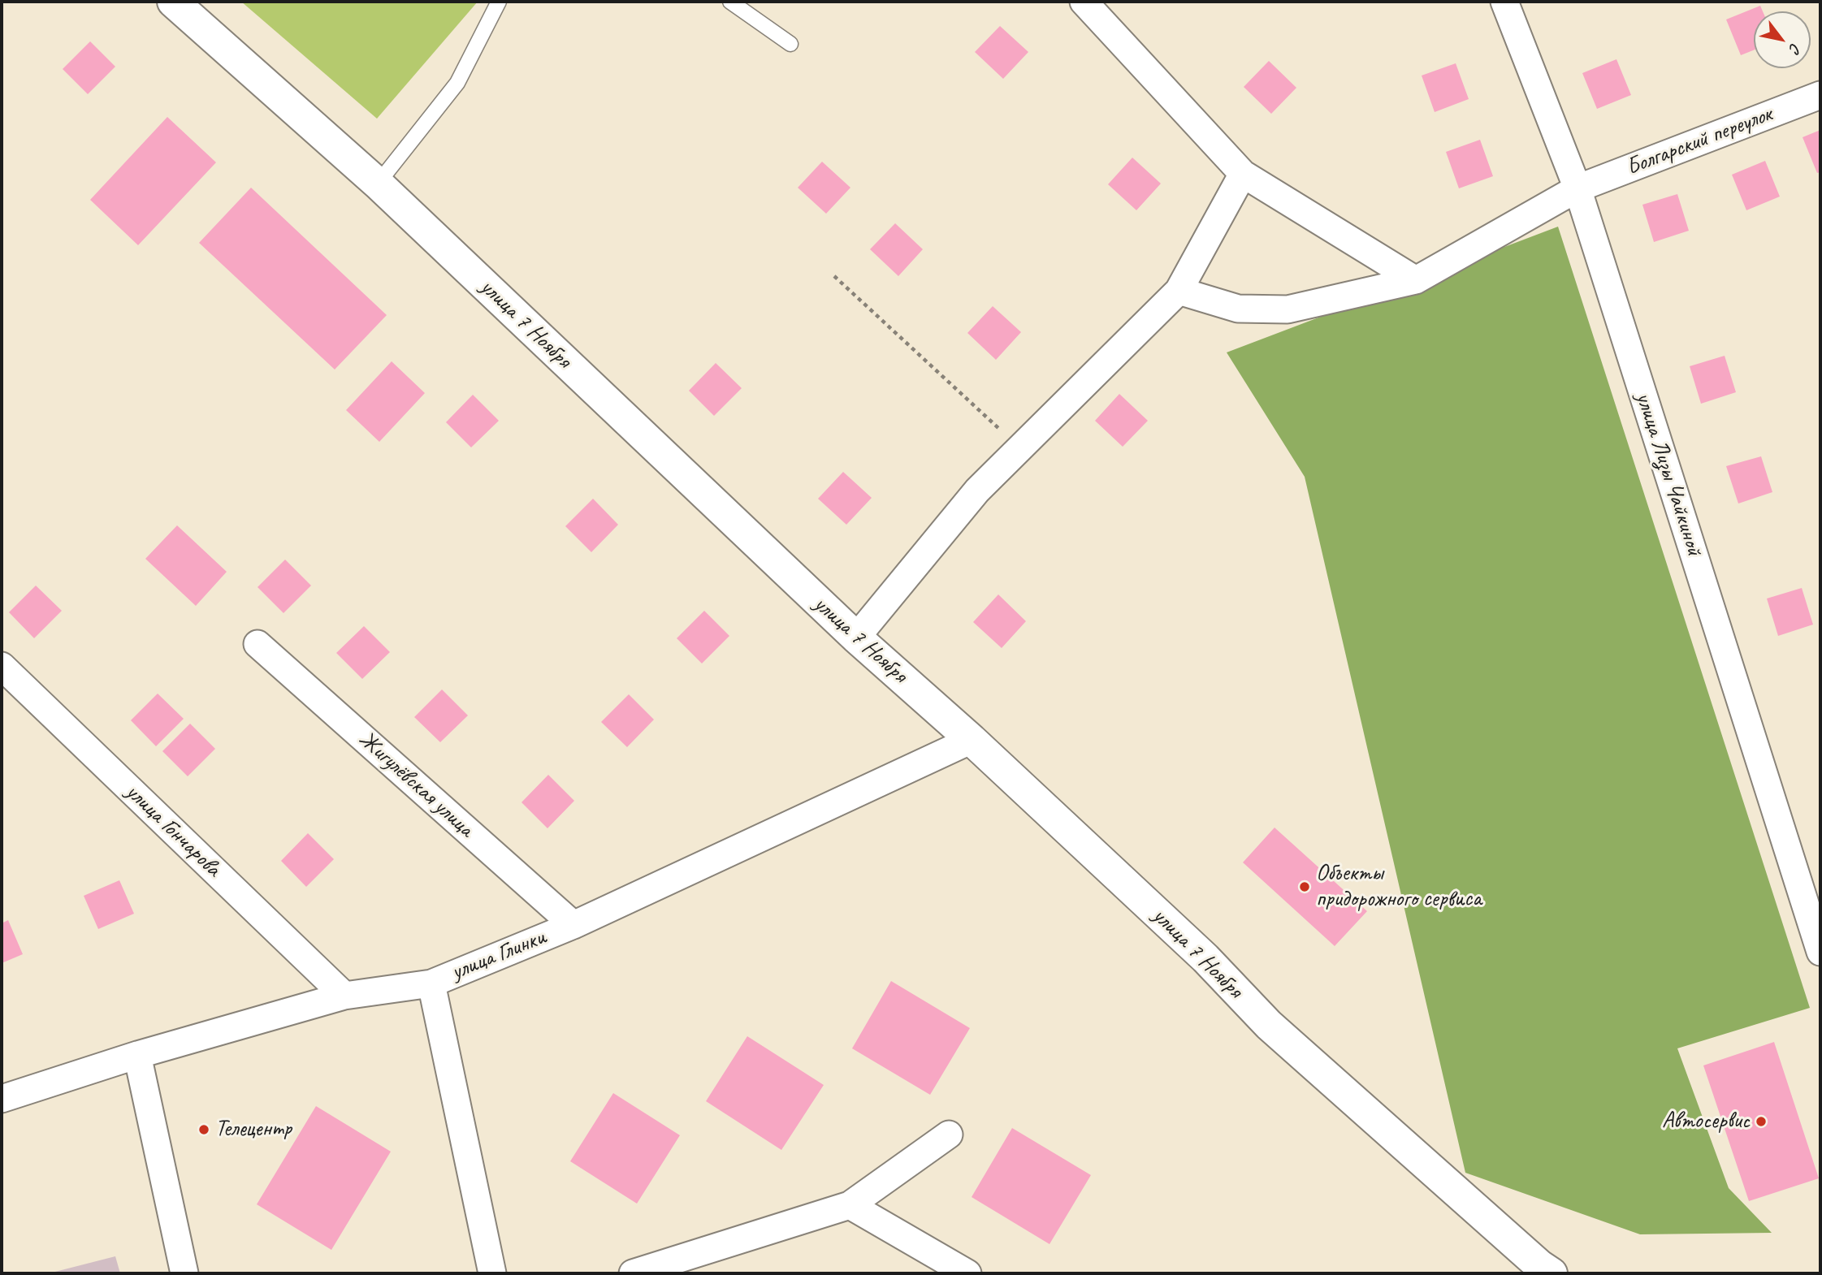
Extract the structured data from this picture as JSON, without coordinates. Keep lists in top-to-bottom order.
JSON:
{
  "streets": {
    "street": [
      "Болгарский переулок",
      "улица 7 Ноября",
      "улица Лизы Чайкиной",
      "Жигулёвская улица",
      "улица Гончарова",
      "улица Глинки"
    ]
  },
  "crossings": [
    ["Болгарский переулок", "улица Лизы Чайкиной"],
    ["улица 7 Ноября", "улица Глинки"],
    ["Жигулёвская улица", "улица Глинки"],
    ["улица Гончарова", "улица Глинки"]
  ],
  "places": ["Объекты придорожного сервиса", "Автосервис", "Телецентр"],
  "north": "bottom right"
}
